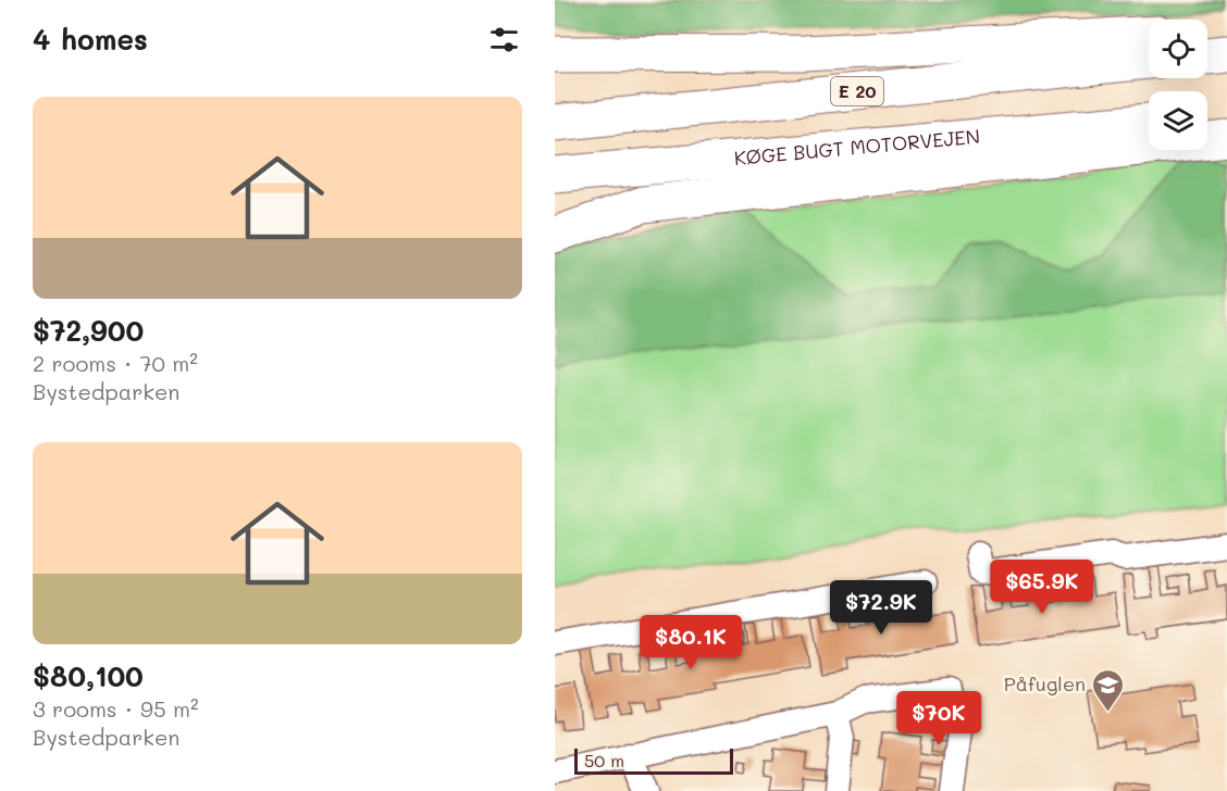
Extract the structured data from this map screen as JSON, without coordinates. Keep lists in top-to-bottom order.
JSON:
{
  "streets": {
    "highway": ["E 20", "KØGE BUGT MOTORVEJEN"]
  },
  "places": {
    "school or university": ["Påfuglen"]
  },
  "scale_bar": "50 m",
  "page": {
    "heading": "4 homes",
    "list": [
      {
        "name": "$72,900",
        "note": "2 rooms · 70 m² · Bystedparken"
      },
      {
        "name": "$80,100",
        "note": "3 rooms · 95 m² · Bystedparken"
      }
    ],
    "price": [
      "$65.9K",
      "$72.9K",
      "$80.1K",
      "$70K"
    ],
    "scale": "50 m"
  }
}
